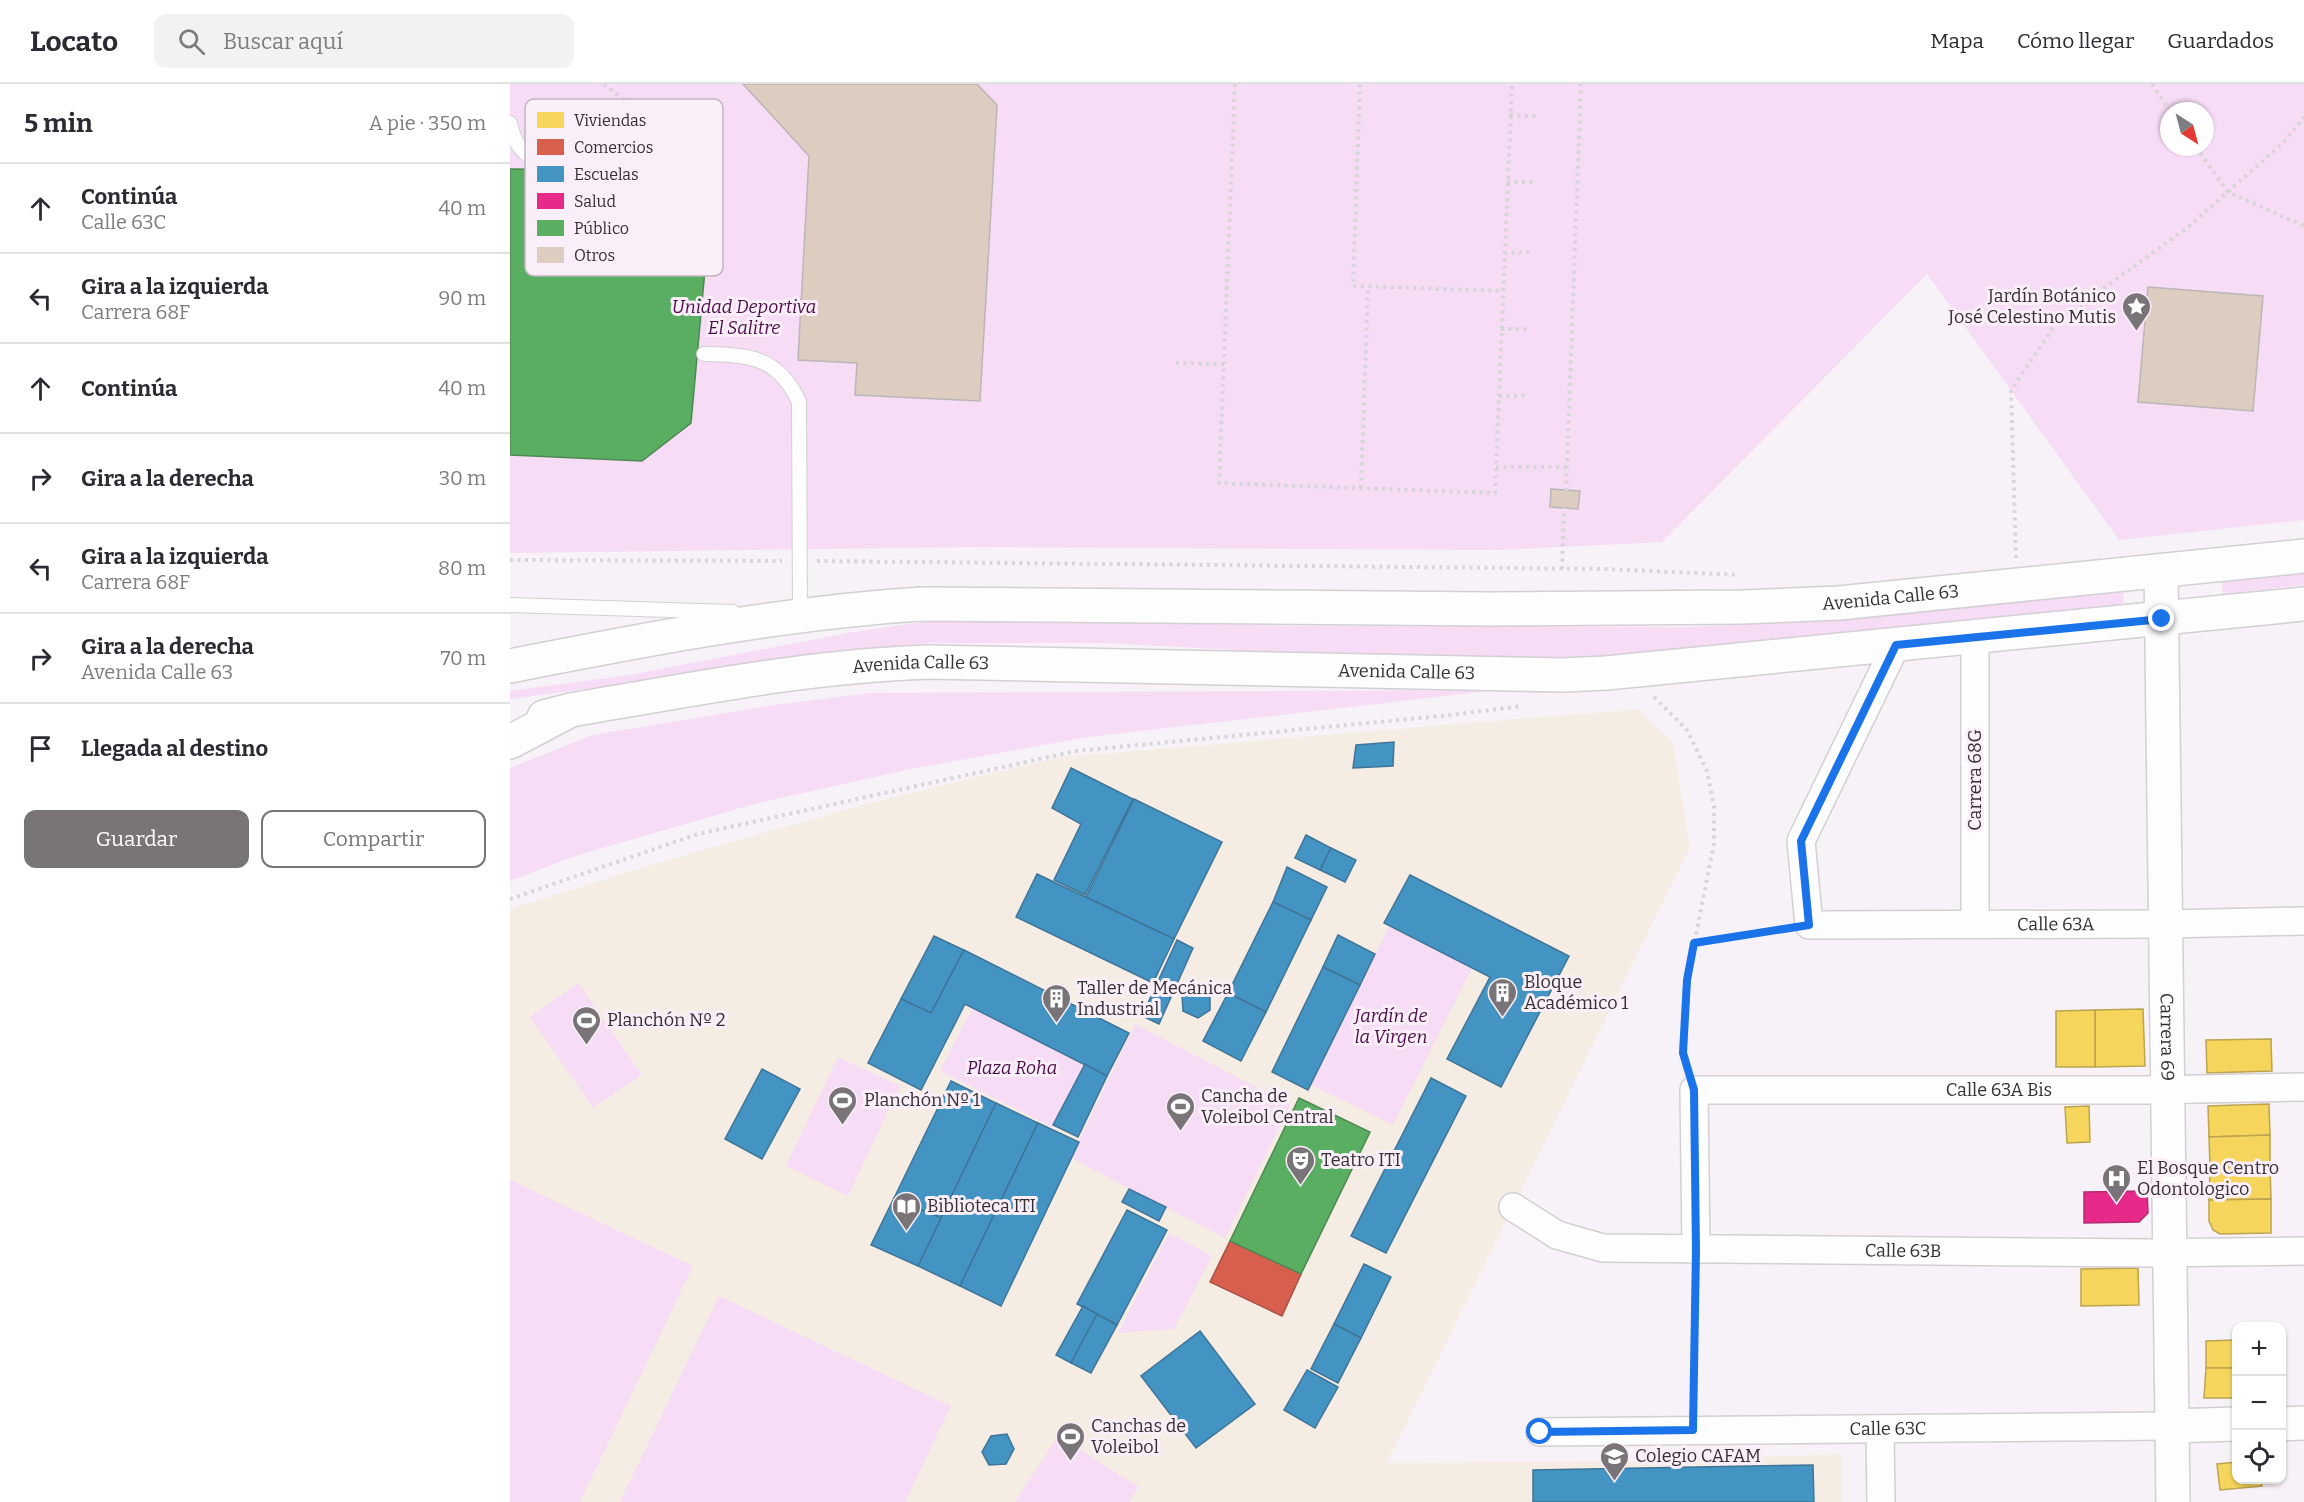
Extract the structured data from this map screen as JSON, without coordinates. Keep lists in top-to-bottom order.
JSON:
{
  "streets": {
    "main road": ["Avenida Calle 63", "Carrera 69", "Calle 63C"],
    "street": [
      "Carrera 68G",
      "Calle 63A",
      "Calle 63A Bis",
      "Calle 63B"
    ]
  },
  "crossings": [
    ["Avenida Calle 63", "Carrera 68G"],
    ["Avenida Calle 63", "Carrera 69"],
    ["Carrera 68G", "Calle 63A"],
    ["Calle 63A", "Carrera 69"],
    ["Carrera 69", "Calle 63A Bis"],
    ["Carrera 69", "Calle 63B"],
    ["Carrera 69", "Calle 63C"]
  ],
  "parks": ["Unidad Deportiva El Salitre", "Jardín de la Virgen", "Plaza Roha"],
  "places": {
    "place": ["Jardín Botánico José Celestino Mutis"],
    "building": ["Bloque Académico 1", "Taller de Mecánica Industrial"],
    "sports": [
      "Planchón Nº 2",
      "Planchón Nº 1",
      "Cancha de Voleibol Central",
      "Canchas de Voleibol"
    ],
    "theatre": ["Teatro ITI"],
    "hospital": ["El Bosque Centro Odontologico"],
    "library": ["Biblioteca ITI"],
    "school or university": ["Colegio CAFAM"]
  },
  "legend": [
    "Viviendas",
    "Comercios",
    "Escuelas",
    "Salud",
    "Público",
    "Otros"
  ],
  "north": "bottom right",
  "page": {
    "header": "Locato",
    "search": "Buscar aquí",
    "nav": ["Mapa", "Cómo llegar", "Guardados"],
    "heading": ["5 min", "A pie · 350 m"],
    "list": [
      ["Continúa", "Calle 63C", "40 m"],
      ["Gira a la izquierda", "Carrera 68F", "90 m"],
      ["Continúa", "40 m"],
      ["Gira a la derecha", "30 m"],
      ["Gira a la izquierda", "Carrera 68F", "80 m"],
      ["Gira a la derecha", "Avenida Calle 63", "70 m"],
      "Llegada al destino"
    ],
    "buttons": ["Guardar", "Compartir"],
    "map_buttons": ["+", "−"]
  }
}
